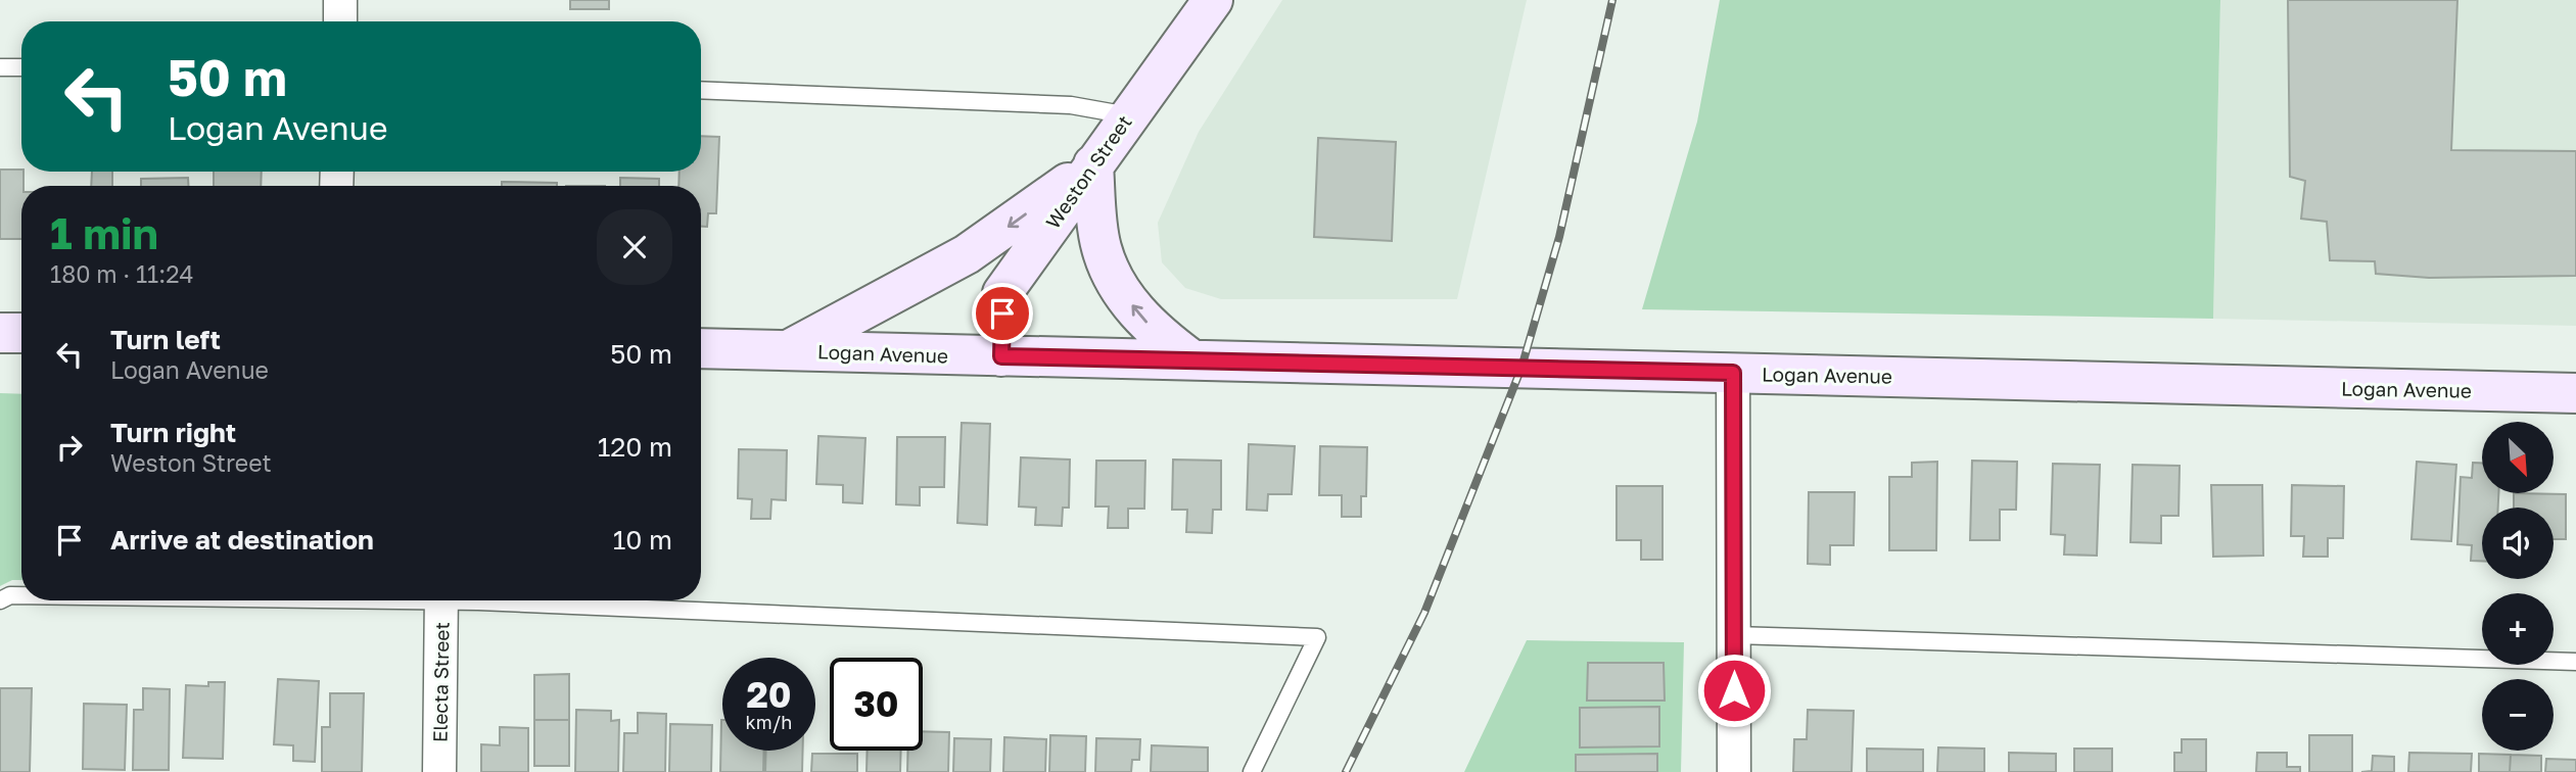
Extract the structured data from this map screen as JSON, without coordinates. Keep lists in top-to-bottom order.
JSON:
{
  "streets": {
    "main road": ["Weston Street", "Logan Avenue"],
    "street": ["Electa Street"]
  },
  "crossings": [
    ["Weston Street", "Logan Avenue"]
  ],
  "north": "bottom right",
  "page": {
    "turn": ["50 m", "Logan Avenue"],
    "heading": ["1 min", "180 m · 11:24"],
    "list": [
      {
        "name": "Turn left",
        "note": "Logan Avenue",
        "value": "50 m"
      },
      {
        "name": "Turn right",
        "note": "Weston Street",
        "value": "120 m"
      },
      {
        "name": "Arrive at destination",
        "value": "10 m"
      }
    ],
    "map_buttons": ["+", "−"],
    "speed": "20 km/h",
    "limit": "30"
  }
}
